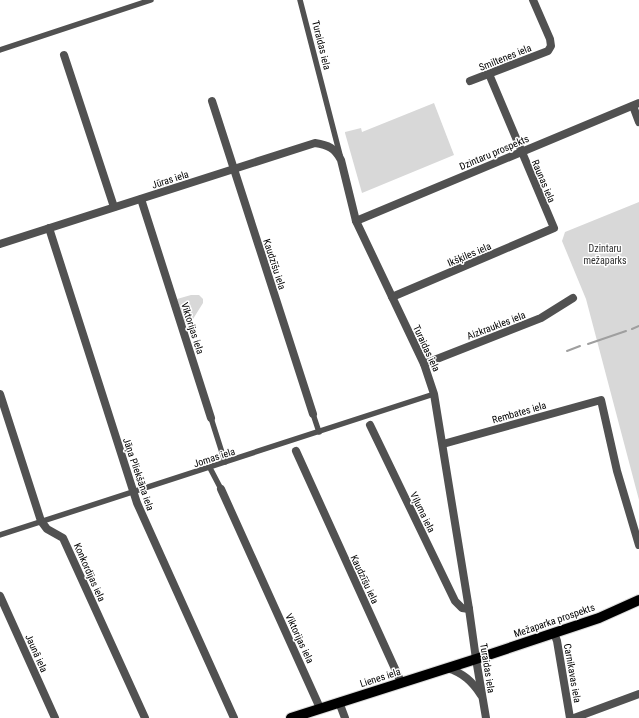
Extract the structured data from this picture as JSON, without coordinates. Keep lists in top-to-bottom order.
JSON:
{
  "streets": {
    "main road": ["Mežaparka prospekts", "Lienes iela"],
    "street": [
      "Turaidas iela",
      "Smiltenes iela",
      "Dzintaru prospekts",
      "Jūras iela",
      "Raunas iela",
      "Ikšķiles iela",
      "Kaudzīšu iela",
      "Aizkraukles iela",
      "Viktorijas iela",
      "Rembates iela",
      "Jomas iela",
      "Jāņa Pliekšāna iela",
      "Viļuma iela",
      "Konkordijas iela",
      "Jaunā iela",
      "Carnikavas iela"
    ]
  },
  "crossings": [
    ["Turaidas iela", "Dzintaru prospekts"],
    ["Turaidas iela", "Jūras iela"],
    ["Turaidas iela", "Ikšķiles iela"],
    ["Turaidas iela", "Aizkraukles iela"],
    ["Turaidas iela", "Rembates iela"],
    ["Turaidas iela", "Jomas iela"],
    ["Turaidas iela", "Viļuma iela"],
    ["Turaidas iela", "Mežaparka prospekts"],
    ["Turaidas iela", "Lienes iela"],
    ["Smiltenes iela", "Raunas iela"],
    ["Dzintaru prospekts", "Raunas iela"],
    ["Jūras iela", "Kaudzīšu iela"],
    ["Jūras iela", "Viktorijas iela"],
    ["Jūras iela", "Jāņa Pliekšāna iela"],
    ["Raunas iela", "Ikšķiles iela"],
    ["Kaudzīšu iela", "Jomas iela"],
    ["Kaudzīšu iela", "Lienes iela"],
    ["Viktorijas iela", "Jomas iela"],
    ["Viktorijas iela", "Lienes iela"],
    ["Jomas iela", "Jāņa Pliekšāna iela"],
    ["Jomas iela", "Viļuma iela"],
    ["Jomas iela", "Konkordijas iela"],
    ["Mežaparka prospekts", "Carnikavas iela"],
    ["Mežaparka prospekts", "Lienes iela"]
  ],
  "parks": ["Dzintaru mežaparks"]
}
